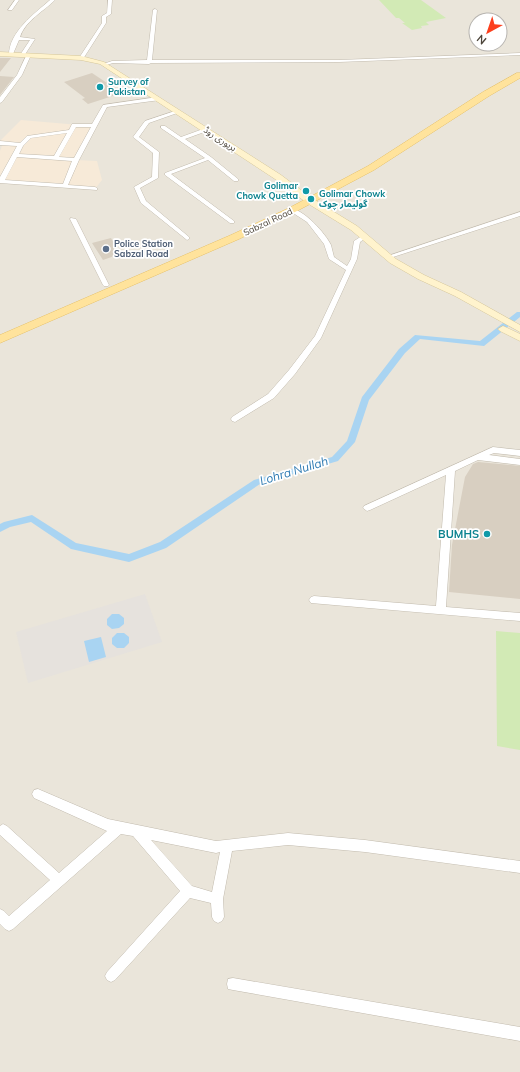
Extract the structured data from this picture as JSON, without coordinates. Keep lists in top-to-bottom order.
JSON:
{
  "streets": {
    "main road": ["بریوری روڈ", "Sabzal Road"]
  },
  "crossings": [
    ["بریوری روڈ", "Sabzal Road"]
  ],
  "water": ["Lohra Nullah"],
  "places": [
    "Survey of Pakistan",
    "Golimar Chowk Quetta",
    "Golimar Chowk گولیمار چوک",
    "Police Station Sabzal Road",
    "BUMHS"
  ],
  "north": "bottom left"
}
